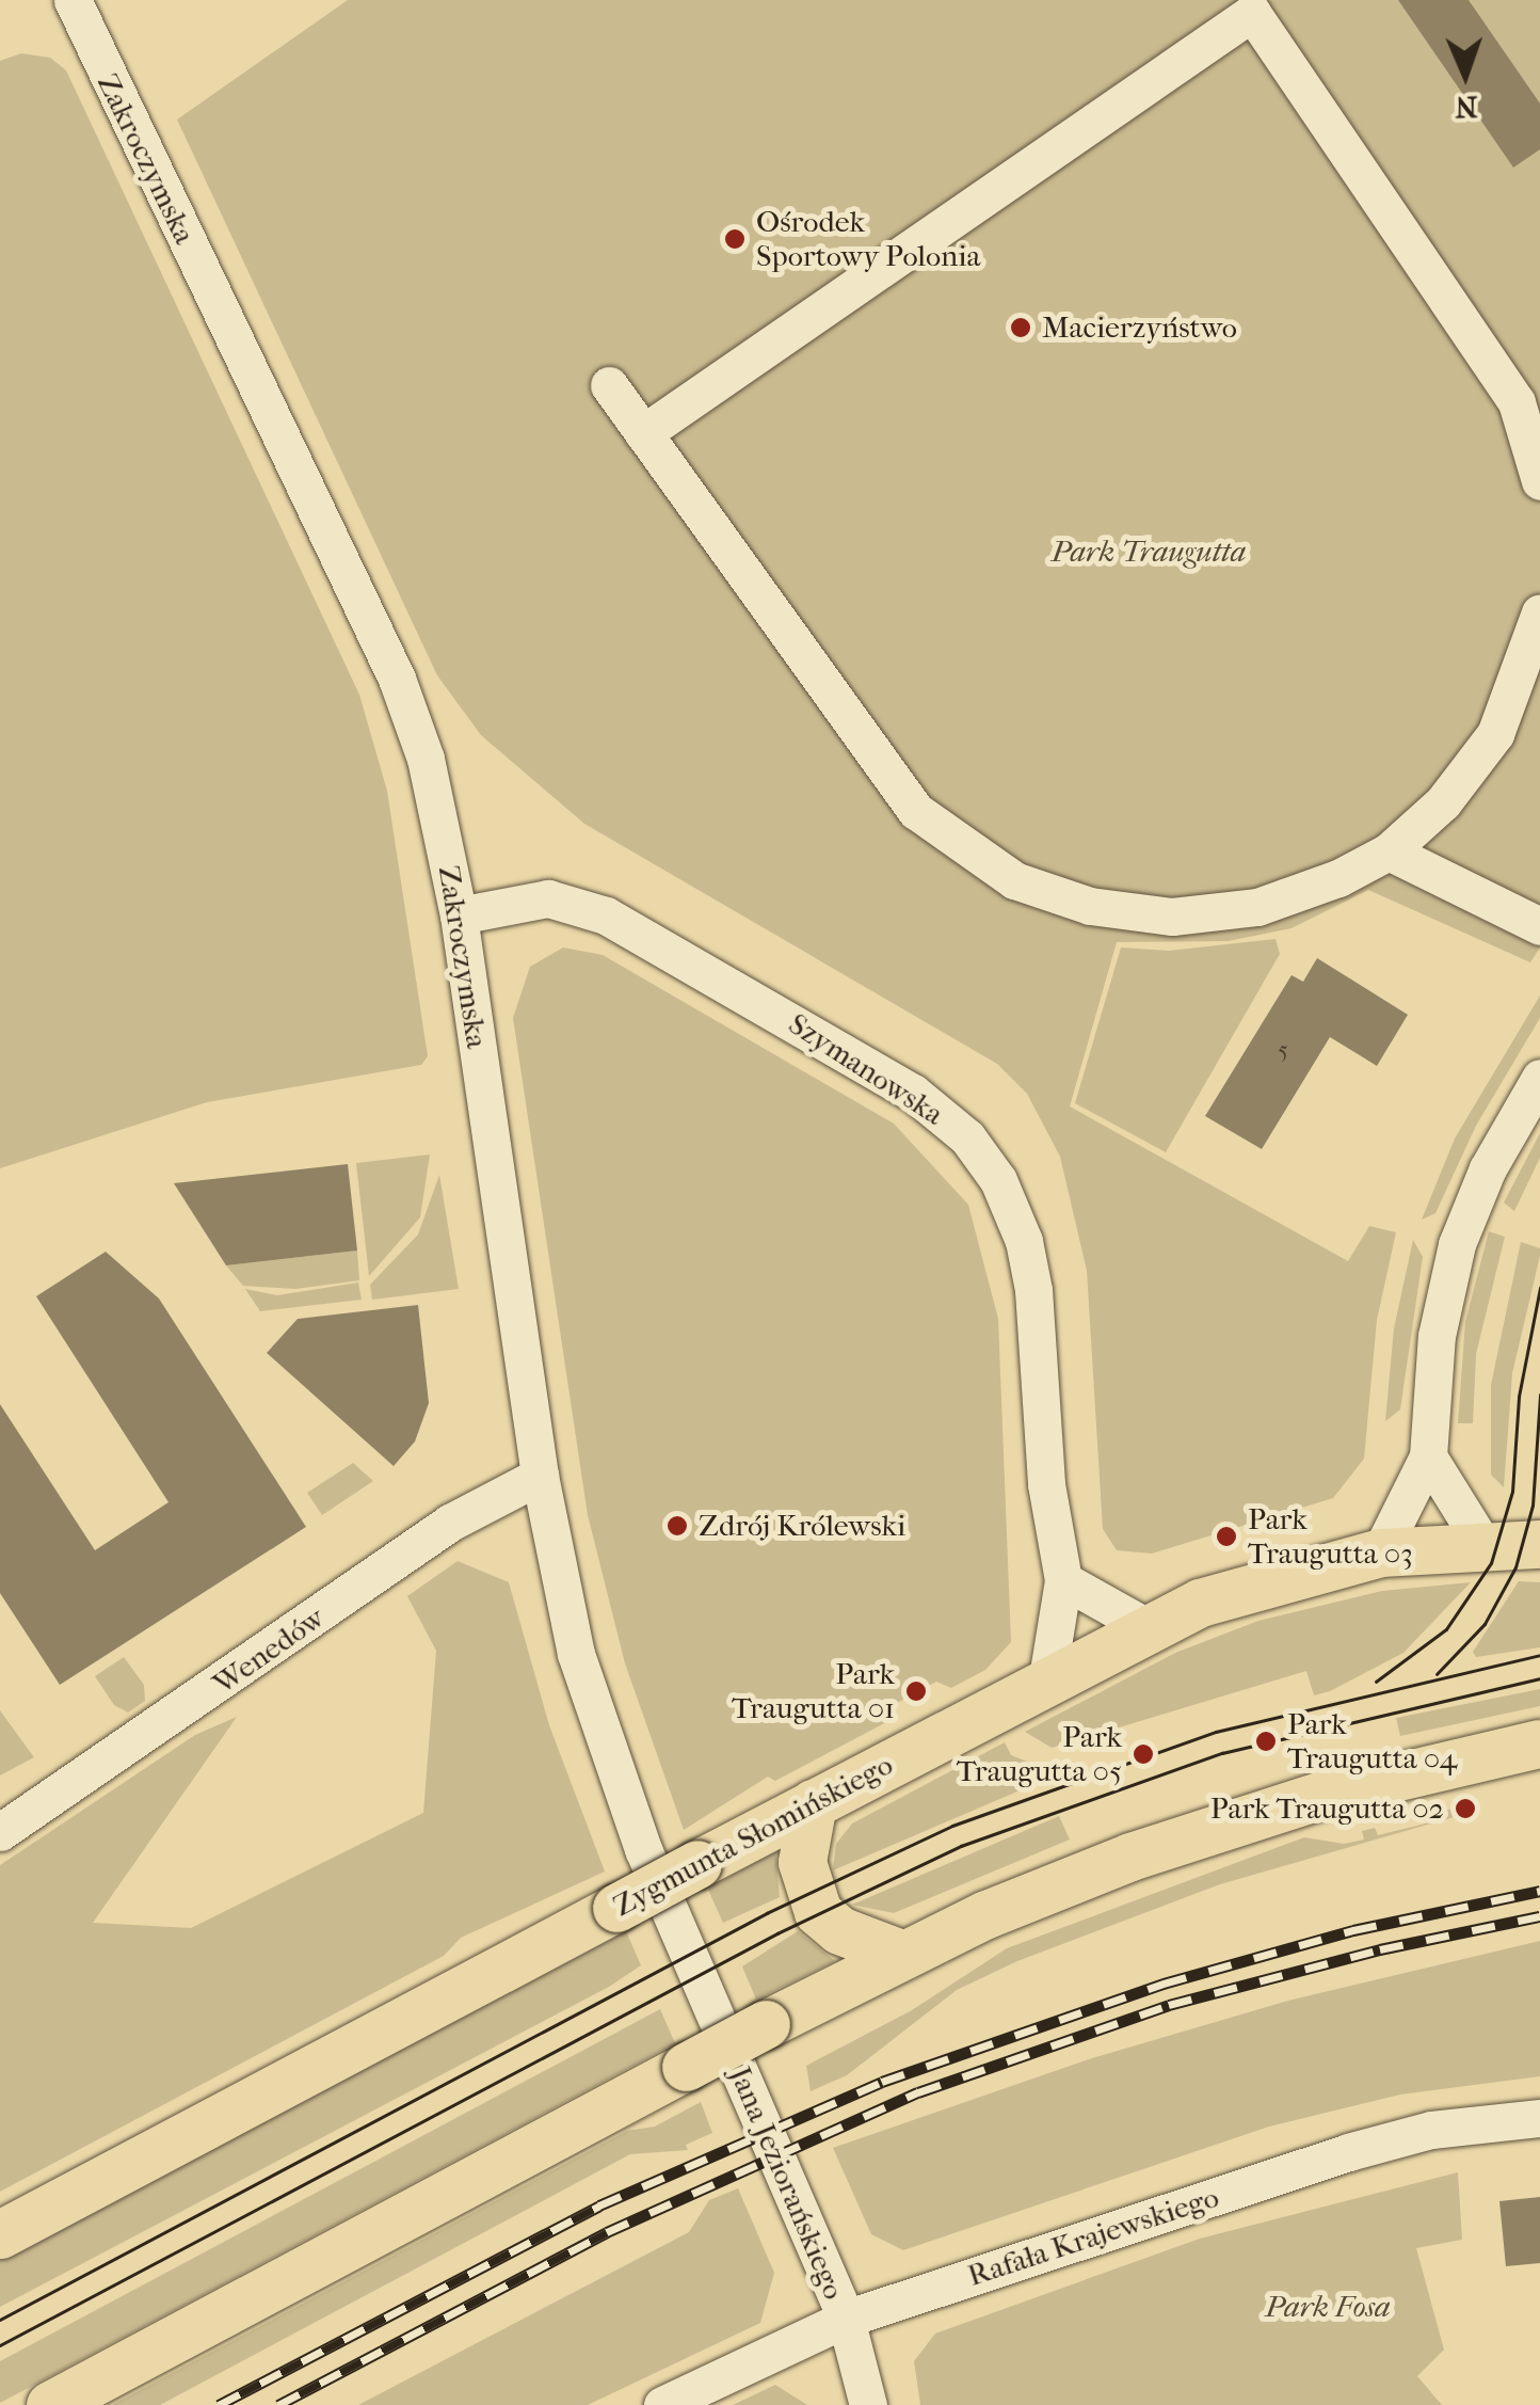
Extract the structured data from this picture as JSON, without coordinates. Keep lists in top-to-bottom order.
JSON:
{
  "streets": {
    "main road": ["Zygmunta Słomińskiego"],
    "street": [
      "Zakroczymska",
      "Szymanowska",
      "Wenedów",
      "Jana Jeziorańskiego",
      "Rafała Krajewskiego"
    ]
  },
  "crossings": [
    ["Zakroczymska", "Szymanowska"],
    ["Zakroczymska", "Wenedów"],
    ["Zakroczymska", "Jana Jeziorańskiego"],
    ["Szymanowska", "Zygmunta Słomińskiego"],
    ["Jana Jeziorańskiego", "Rafała Krajewskiego"]
  ],
  "parks": ["Park Traugutta", "Park Fosa"],
  "places": [
    "Ośrodek Sportowy Polonia",
    "Macierzyństwo",
    "Zdrój Królewski",
    "Park Traugutta 03",
    "Park Traugutta 01",
    "Park Traugutta 04",
    "Park Traugutta 05",
    "Park Traugutta 02"
  ],
  "house_numbers": ["5"],
  "north": "bottom"
}
